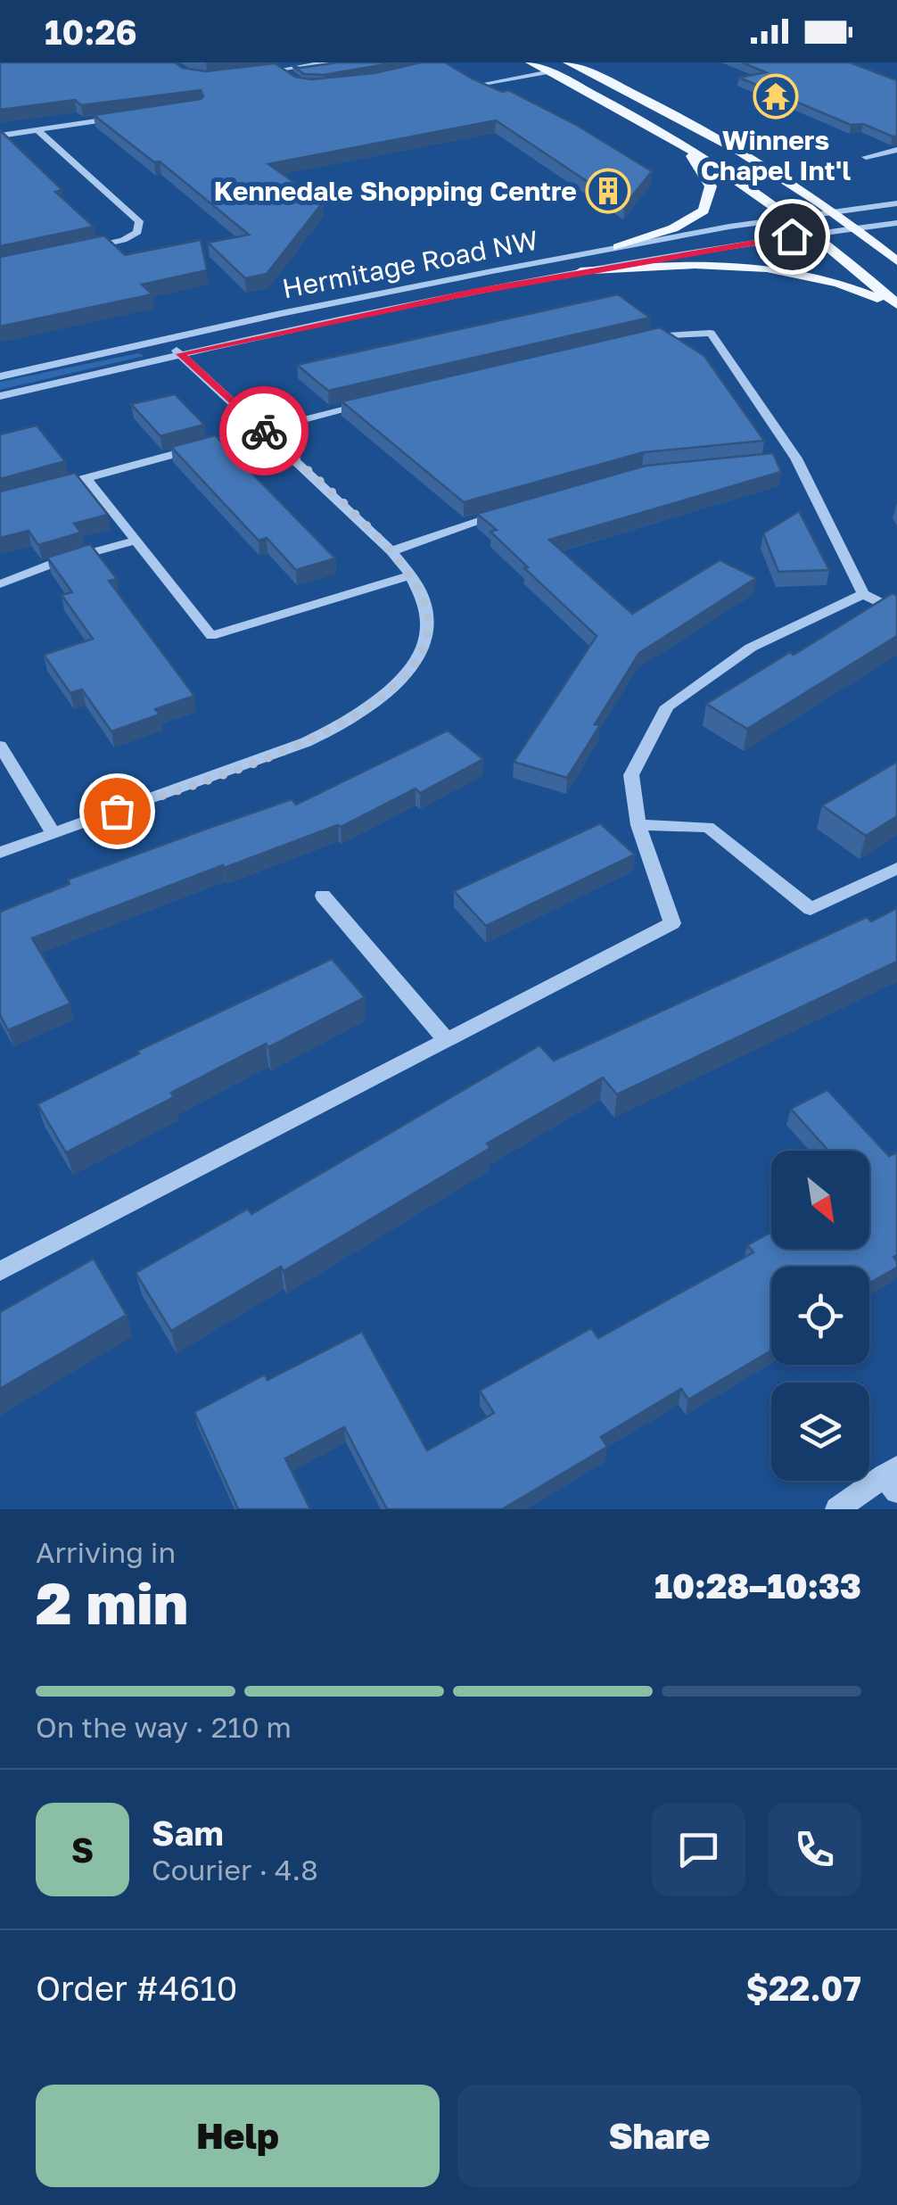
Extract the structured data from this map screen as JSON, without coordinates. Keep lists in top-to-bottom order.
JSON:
{
  "streets": {
    "street": ["Hermitage Road NW"]
  },
  "places": {
    "temple": ["Winners Chapel Int'l"],
    "building": ["Kennedale Shopping Centre"]
  },
  "north": "bottom right",
  "page": {
    "status": "10:26",
    "heading": ["2 min", "Arriving in", "10:28–10:33"],
    "panel": [
      "Sam",
      "Courier · 4.8",
      "Order #4610",
      "$22.07"
    ],
    "bar": "On the way · 210 m",
    "round": "S",
    "buttons": ["Help", "Share"]
  }
}
